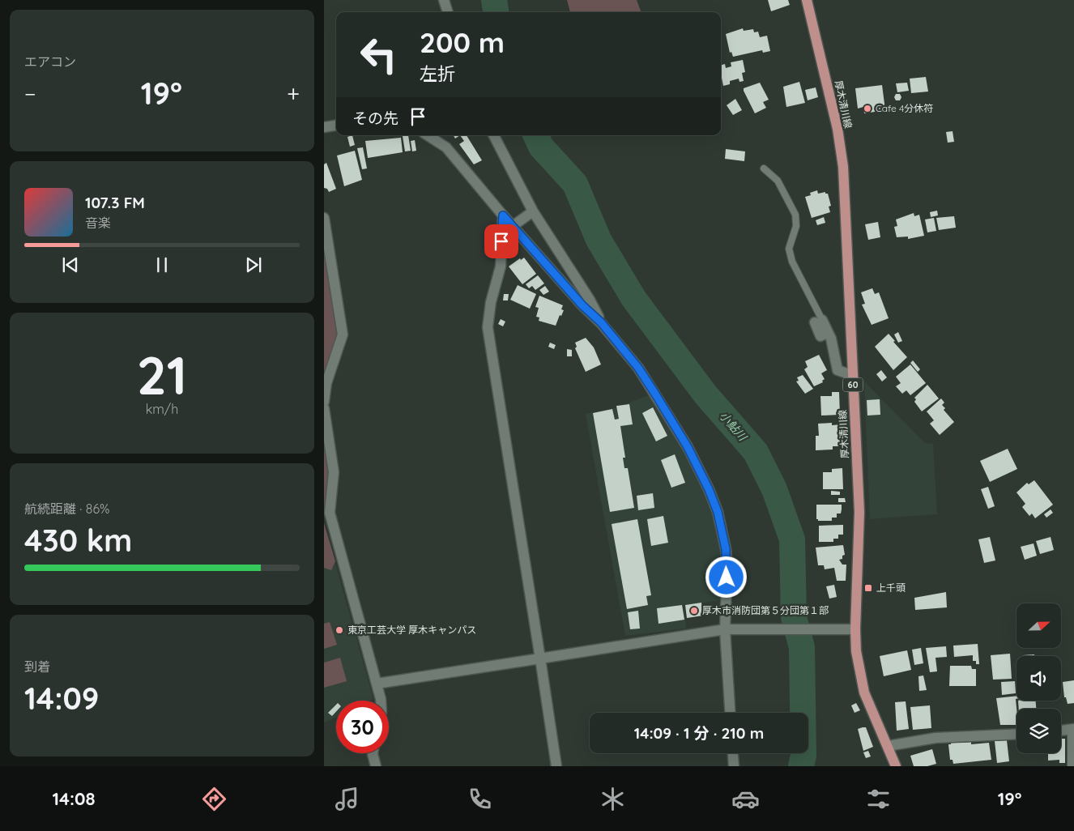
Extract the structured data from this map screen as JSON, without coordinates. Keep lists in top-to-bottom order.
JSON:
{
  "streets": {
    "main road": ["厚木清川線", "60"]
  },
  "water": ["小鮎川"],
  "places": {
    "other": ["Cafe 4分休符", "厚木市消防団第５分団第１部", "東京工芸大学 厚木キャンパス"],
    "transit": ["上千頭"]
  },
  "north": "right",
  "page": {
    "tile": [
      "エアコン",
      ["21", "km/h"],
      ["航続距離 · 86%", "430 km"],
      ["到着", "14:09"]
    ],
    "turn": ["200 m", "左折"],
    "heat": ["−", "19°", "+"],
    "then": "その先",
    "song": ["107.3 FM", "音楽"],
    "limit": "30",
    "trip": "14:09 · 1 分 · 210 m",
    "tabs": ["14:08", "19°"]
  }
}
